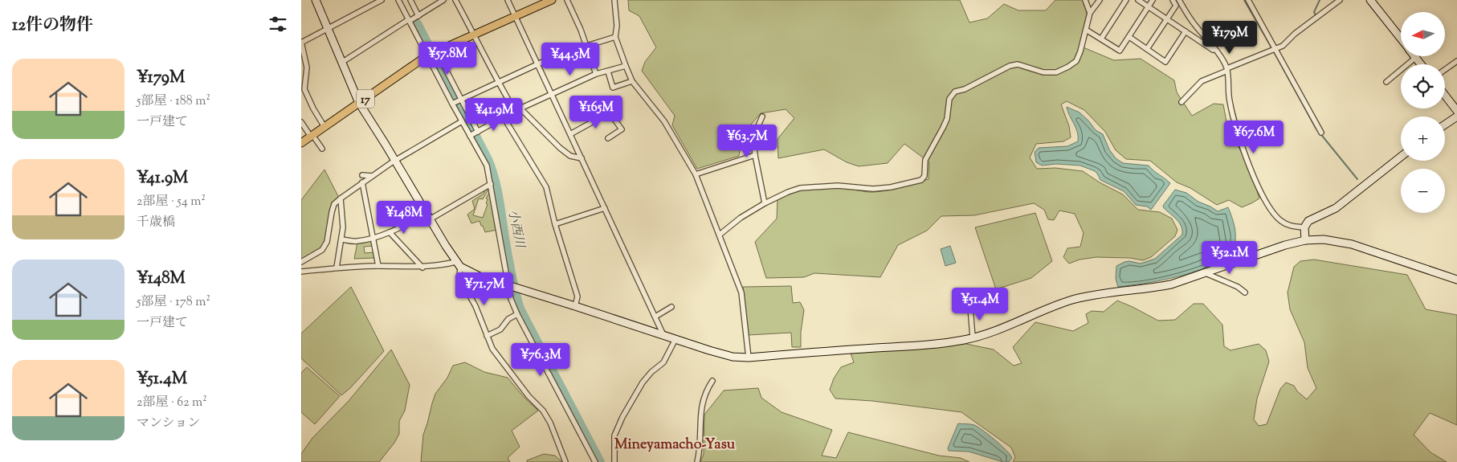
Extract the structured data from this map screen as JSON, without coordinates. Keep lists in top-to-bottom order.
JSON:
{
  "streets": {
    "main road": ["17"]
  },
  "districts": ["Mineyamacho-Yasu"],
  "water": ["小西川"],
  "north": "left",
  "page": {
    "heading": "12件の物件",
    "map_buttons": ["+", "−"],
    "price": [
      "¥179M",
      "¥57.8M",
      "¥44.5M",
      "¥165M",
      "¥41.9M",
      "¥67.6M",
      "¥63.7M",
      "¥148M",
      "¥52.1M",
      "¥71.7M",
      "¥51.4M",
      "¥76.3M"
    ],
    "list": [
      {
        "name": "¥179M",
        "note": "5部屋 · 188 m² · 一戸建て"
      },
      {
        "name": "¥41.9M",
        "note": "2部屋 · 54 m² · 千歳橋"
      },
      {
        "name": "¥148M",
        "note": "5部屋 · 178 m² · 一戸建て"
      },
      {
        "name": "¥51.4M",
        "note": "2部屋 · 62 m² · マンション"
      }
    ]
  }
}
